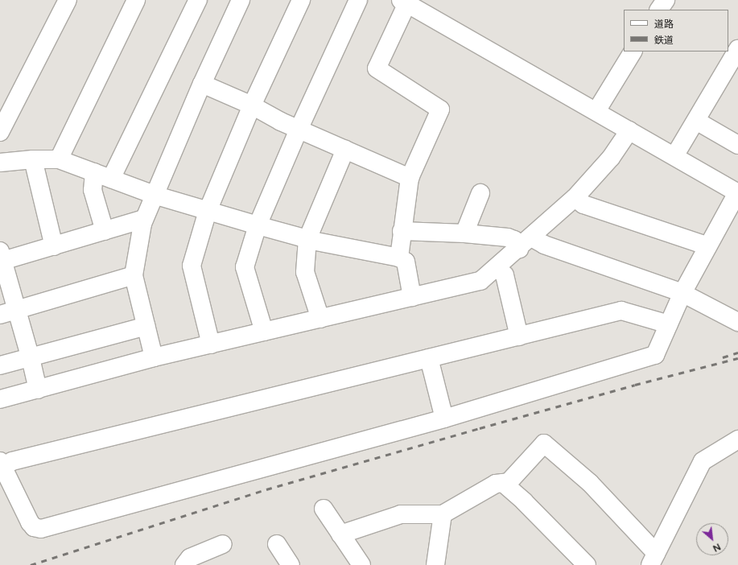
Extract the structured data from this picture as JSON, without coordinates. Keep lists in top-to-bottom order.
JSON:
{
  "legend": ["道路", "鉄道"],
  "north": "bottom right"
}
